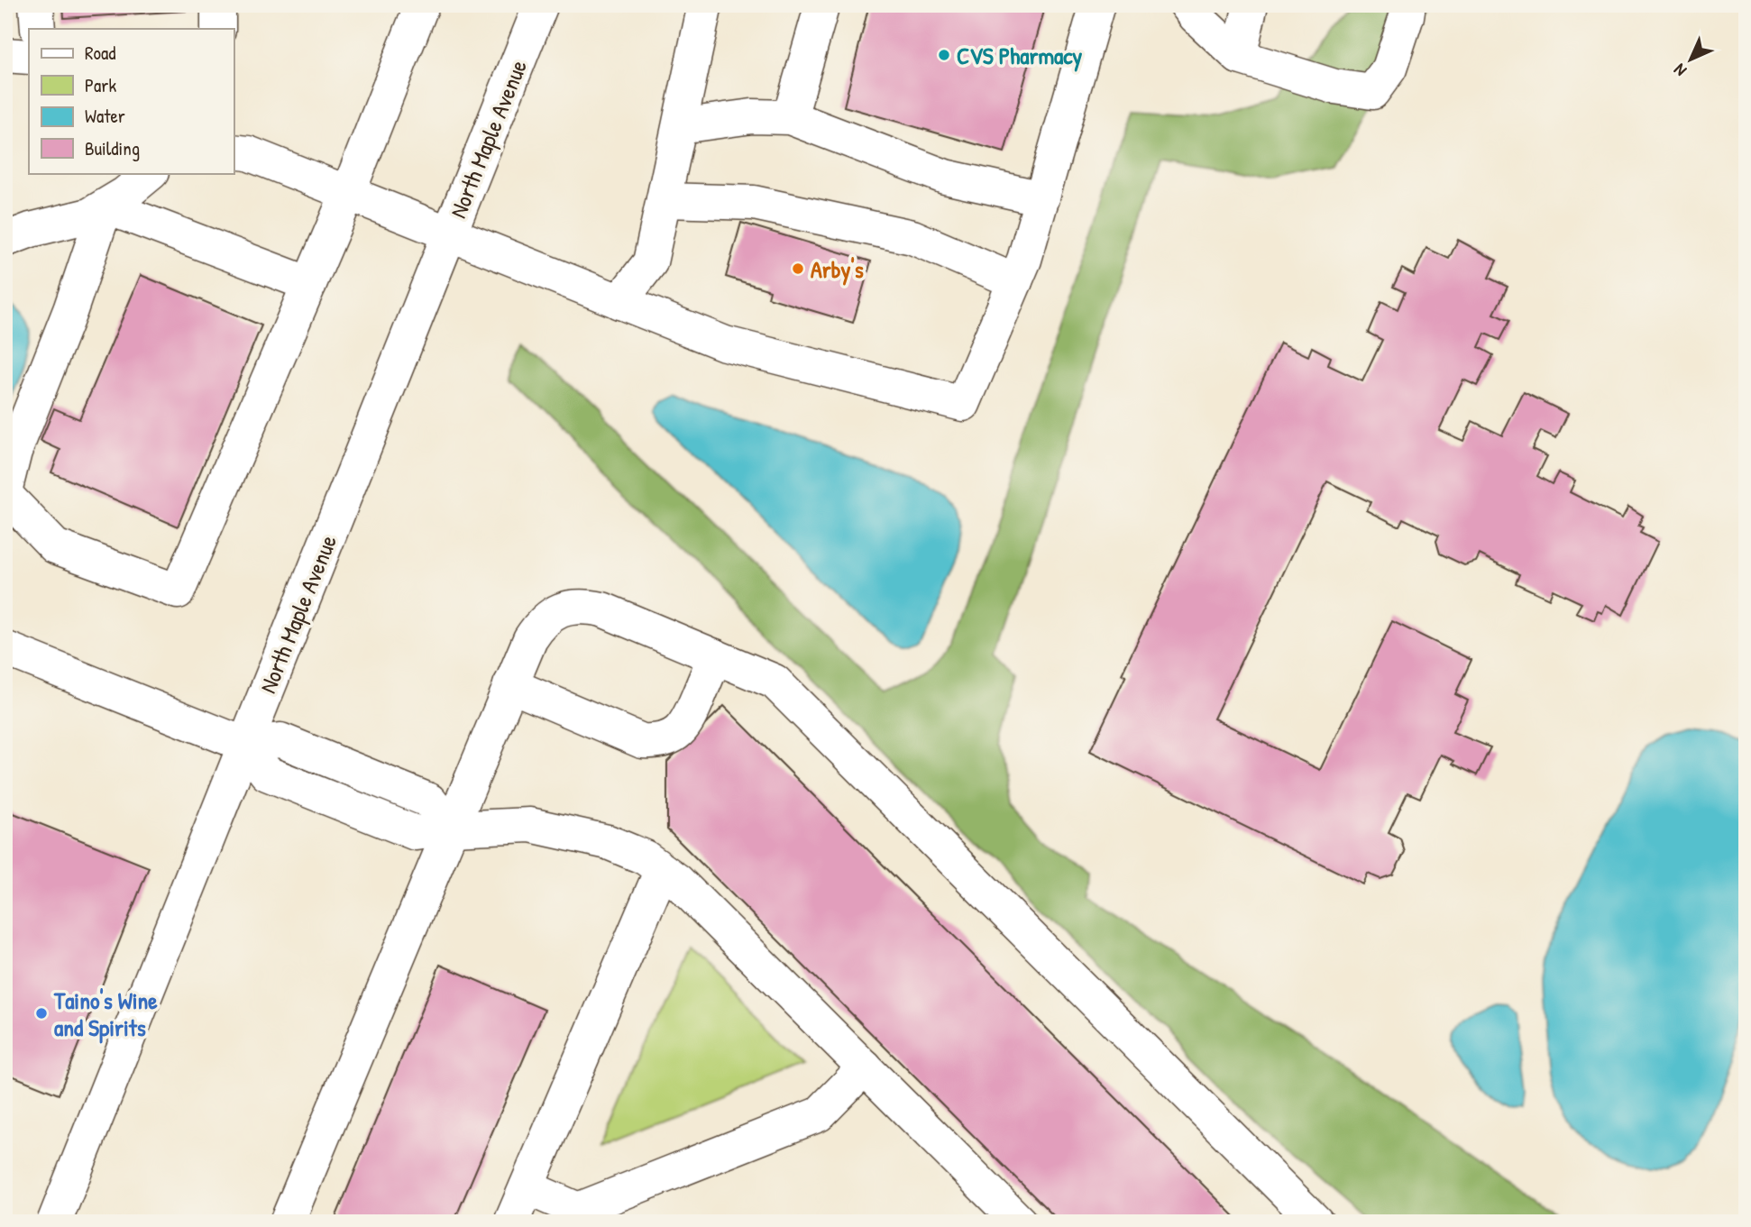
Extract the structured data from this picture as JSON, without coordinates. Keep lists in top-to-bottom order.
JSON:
{
  "streets": {
    "main road": ["North Maple Avenue"]
  },
  "places": ["CVS Pharmacy", "Arby's", "Taino's Wine and Spirits"],
  "legend": [
    "Road",
    "Park",
    "Water",
    "Building"
  ],
  "north": "bottom left"
}
